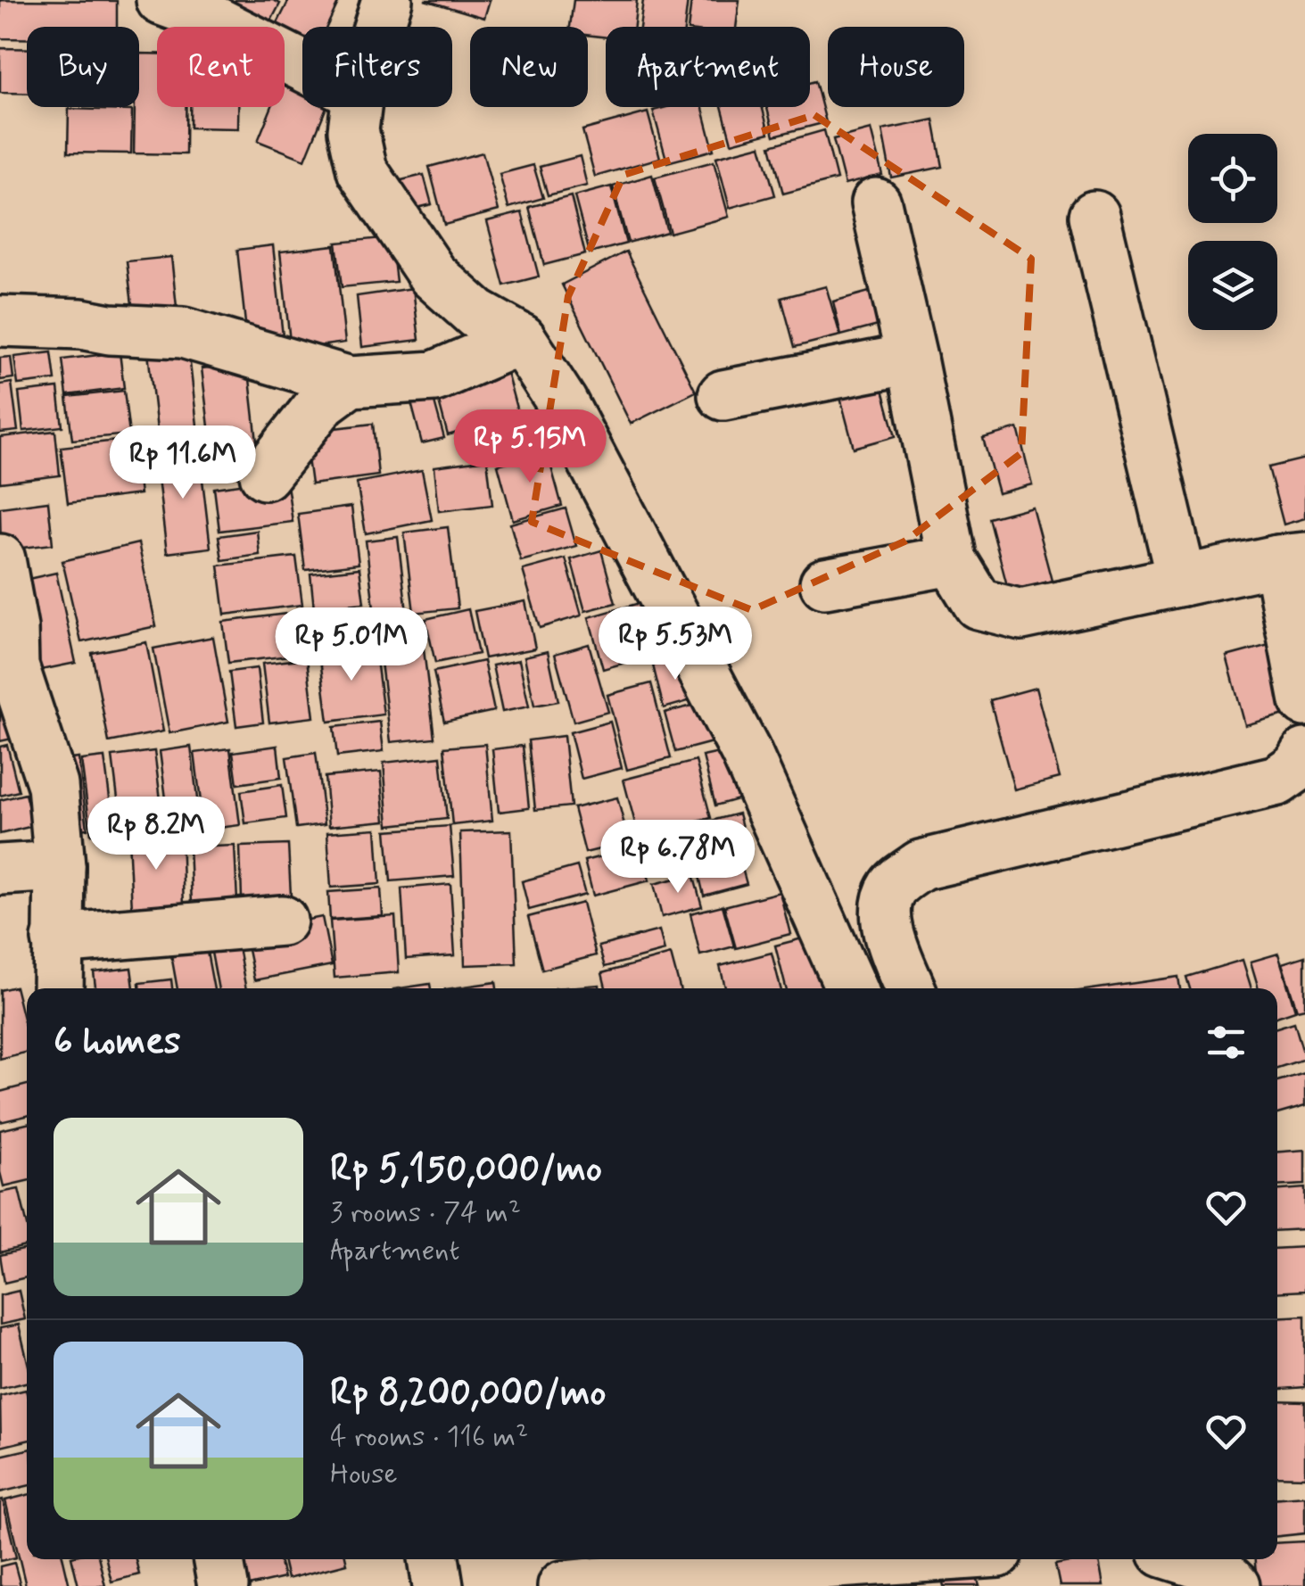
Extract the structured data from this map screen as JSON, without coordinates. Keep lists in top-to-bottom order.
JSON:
{
  "page": {
    "chip": [
      "Buy",
      "Rent",
      "Filters",
      "New",
      "Apartment",
      "House"
    ],
    "price": [
      "Rp 5.15M",
      "Rp 11.6M",
      "Rp 5.53M",
      "Rp 5.01M",
      "Rp 8.2M",
      "Rp 6.78M"
    ],
    "heading": "6 homes",
    "list": [
      {
        "name": "Rp 5,150,000/mo",
        "note": "3 rooms · 74 m² · Apartment"
      },
      {
        "name": "Rp 8,200,000/mo",
        "note": "4 rooms · 116 m² · House"
      }
    ]
  }
}
